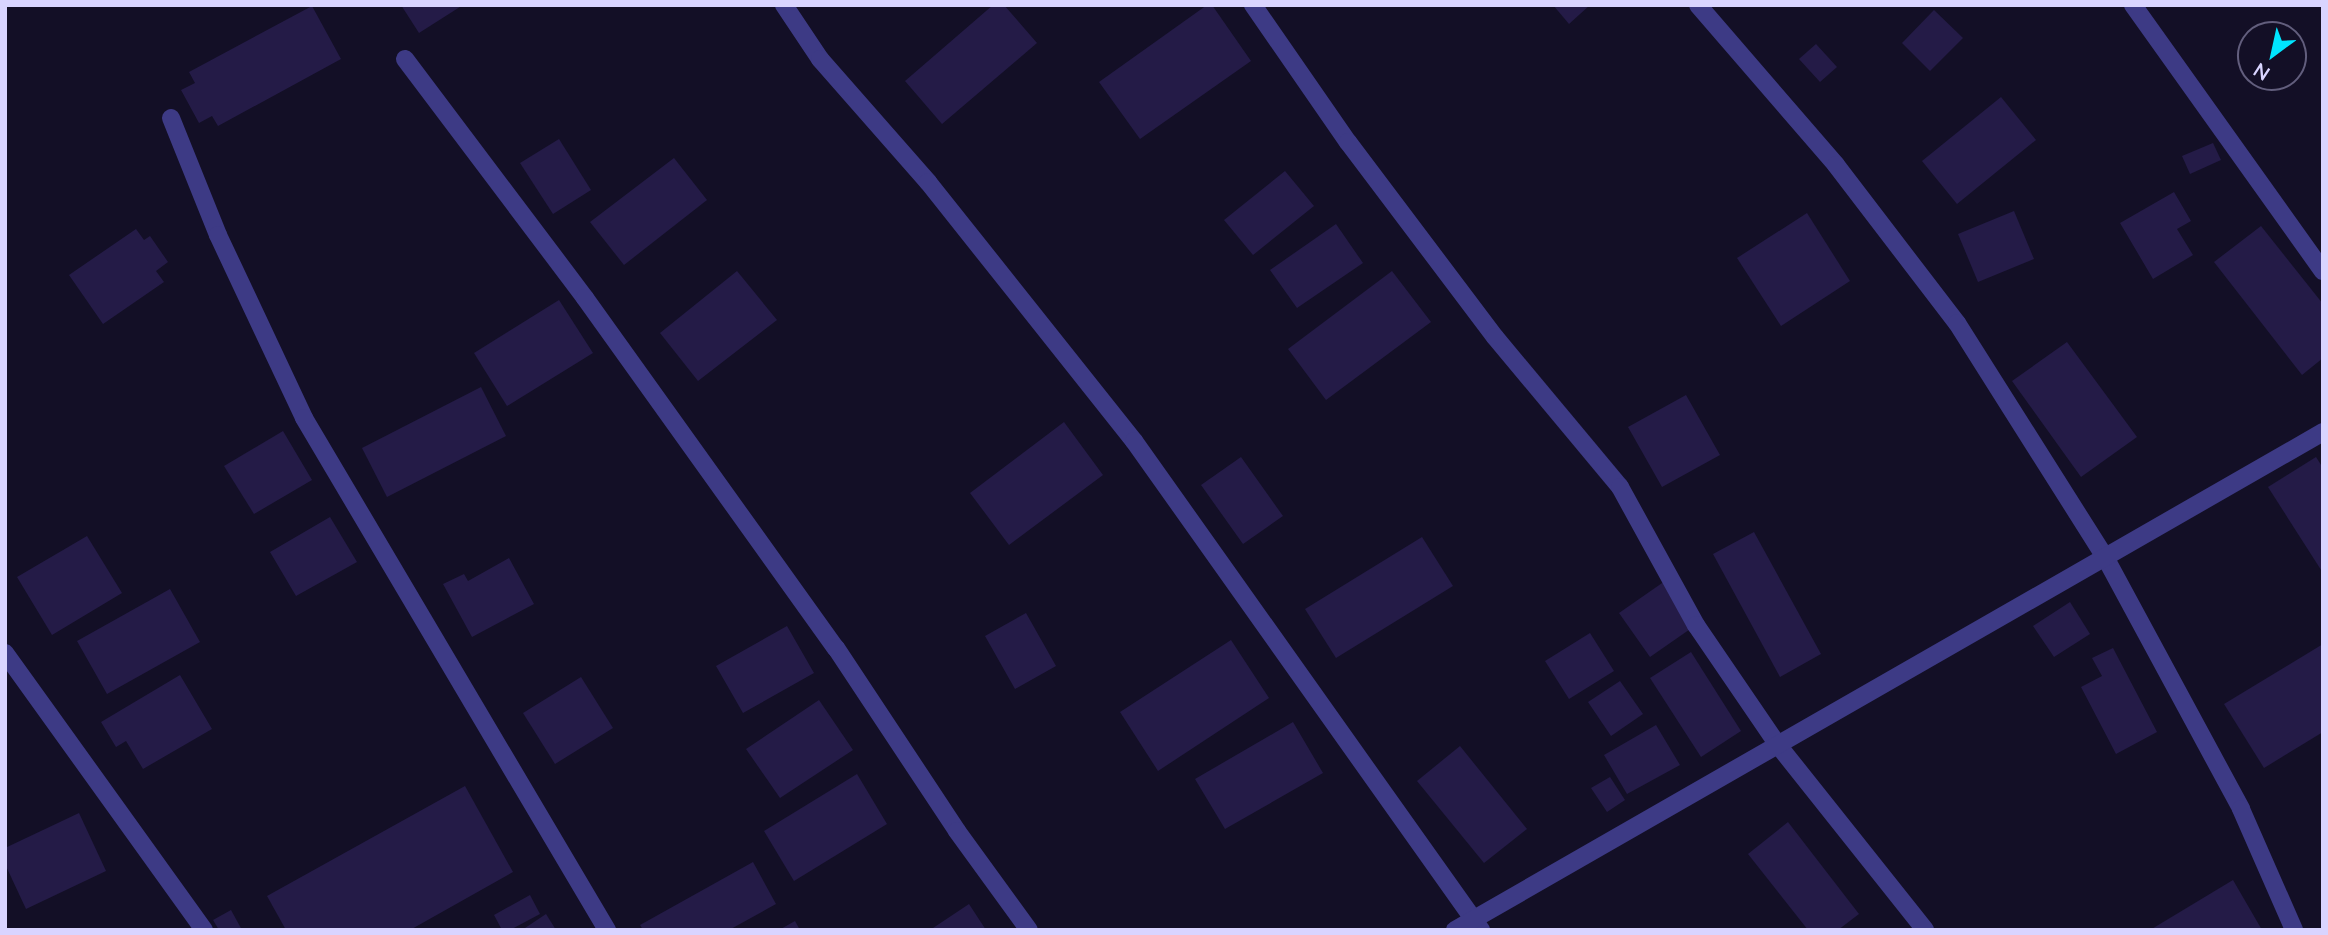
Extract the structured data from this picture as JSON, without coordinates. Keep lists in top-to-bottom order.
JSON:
{
  "north": "bottom left"
}
